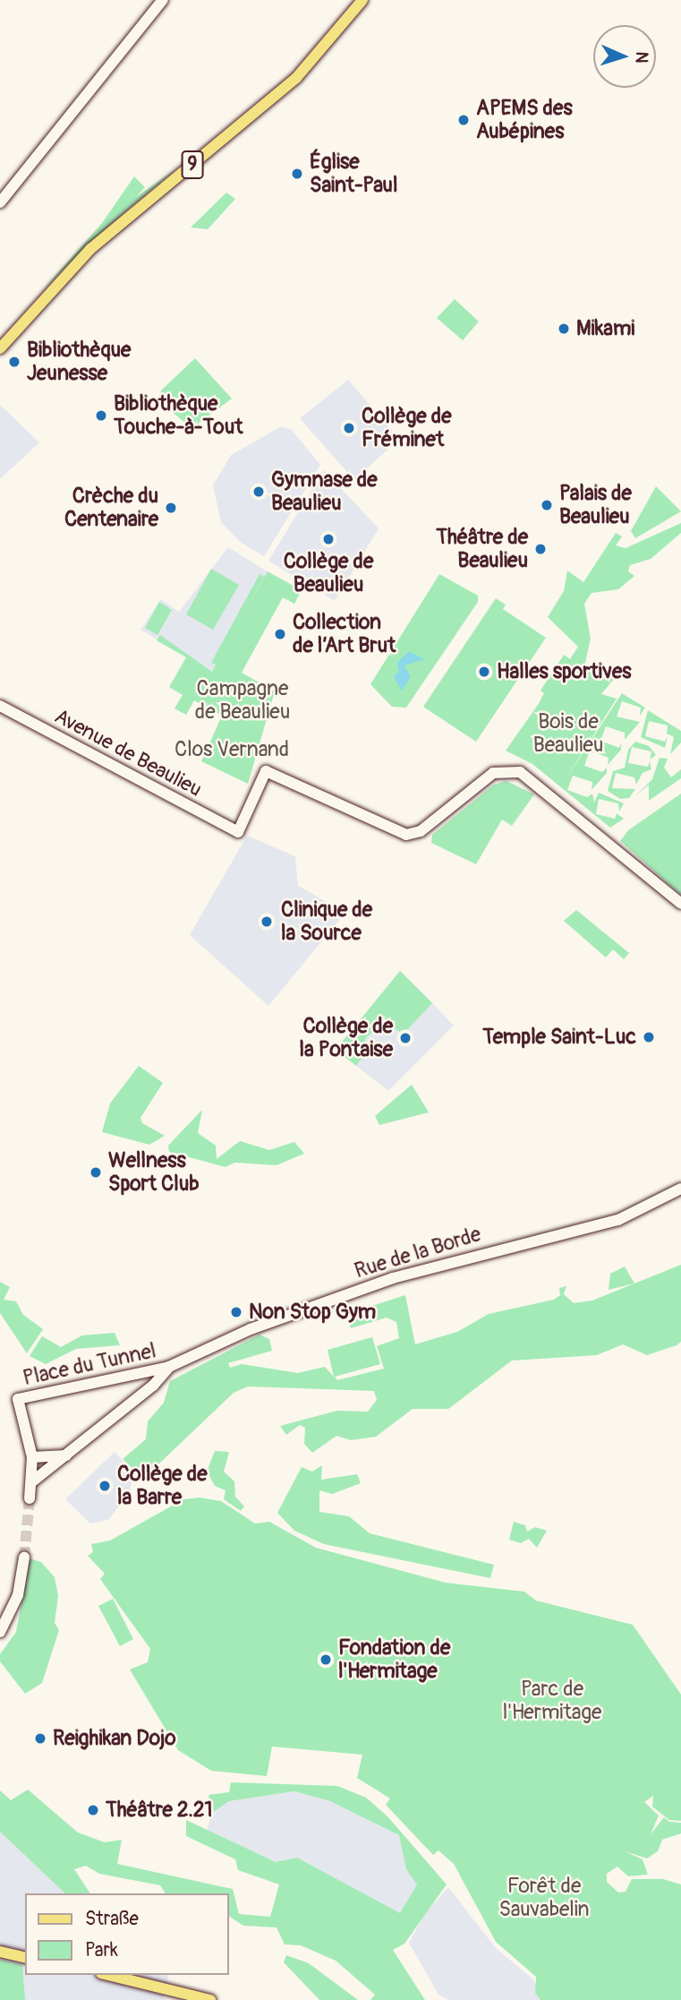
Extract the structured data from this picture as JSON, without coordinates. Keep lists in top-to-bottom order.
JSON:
{
  "streets": {
    "main road": [
      "9",
      "Avenue de Beaulieu",
      "Rue de la Borde",
      "Place du Tunnel"
    ]
  },
  "crossings": [
    ["Rue de la Borde", "Place du Tunnel"]
  ],
  "parks": [
    "Campagne de Beaulieu",
    "Bois de Beaulieu",
    "Clos Vernand",
    "Parc de l'Hermitage",
    "Forêt de Sauvabelin"
  ],
  "places": [
    "APEMS des Aubépines",
    "Église Saint-Paul",
    "Mikami",
    "Bibliothèque Jeunesse",
    "Bibliothèque Touche-à-Tout",
    "Collège de Fréminet",
    "Gymnase de Beaulieu",
    "Palais de Beaulieu",
    "Crèche du Centenaire",
    "Collège de Beaulieu",
    "Théâtre de Beaulieu",
    "Collection de l’Art Brut",
    "Halles sportives",
    "Clinique de la Source",
    "Temple Saint-Luc",
    "Collège de la Pontaise",
    "Wellness Sport Club",
    "Non Stop Gym",
    "Collège de la Barre",
    "Fondation de l'Hermitage",
    "Reighikan Dojo",
    "Théâtre 2.21"
  ],
  "legend": ["Straße", "Park"],
  "north": "right"
}
